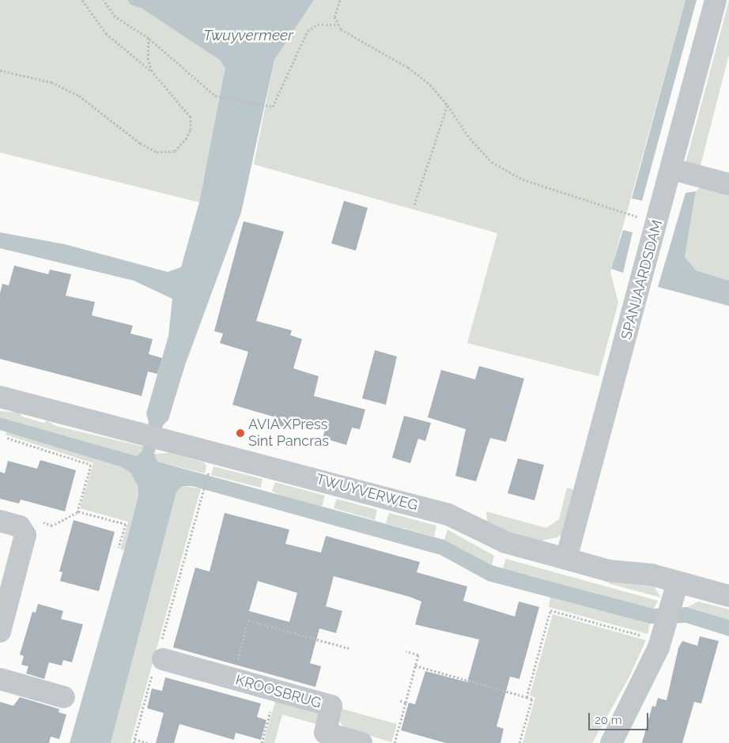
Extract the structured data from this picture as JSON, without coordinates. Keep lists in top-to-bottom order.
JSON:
{
  "streets": {
    "street": ["SPANJAARDSDAM", "TWUYVERWEG", "KROOSBRUG"]
  },
  "crossings": [
    ["SPANJAARDSDAM", "TWUYVERWEG"]
  ],
  "water": ["Twuyvermeer"],
  "places": ["AVIA XPress Sint Pancras"],
  "scale_bar": "20 m"
}
